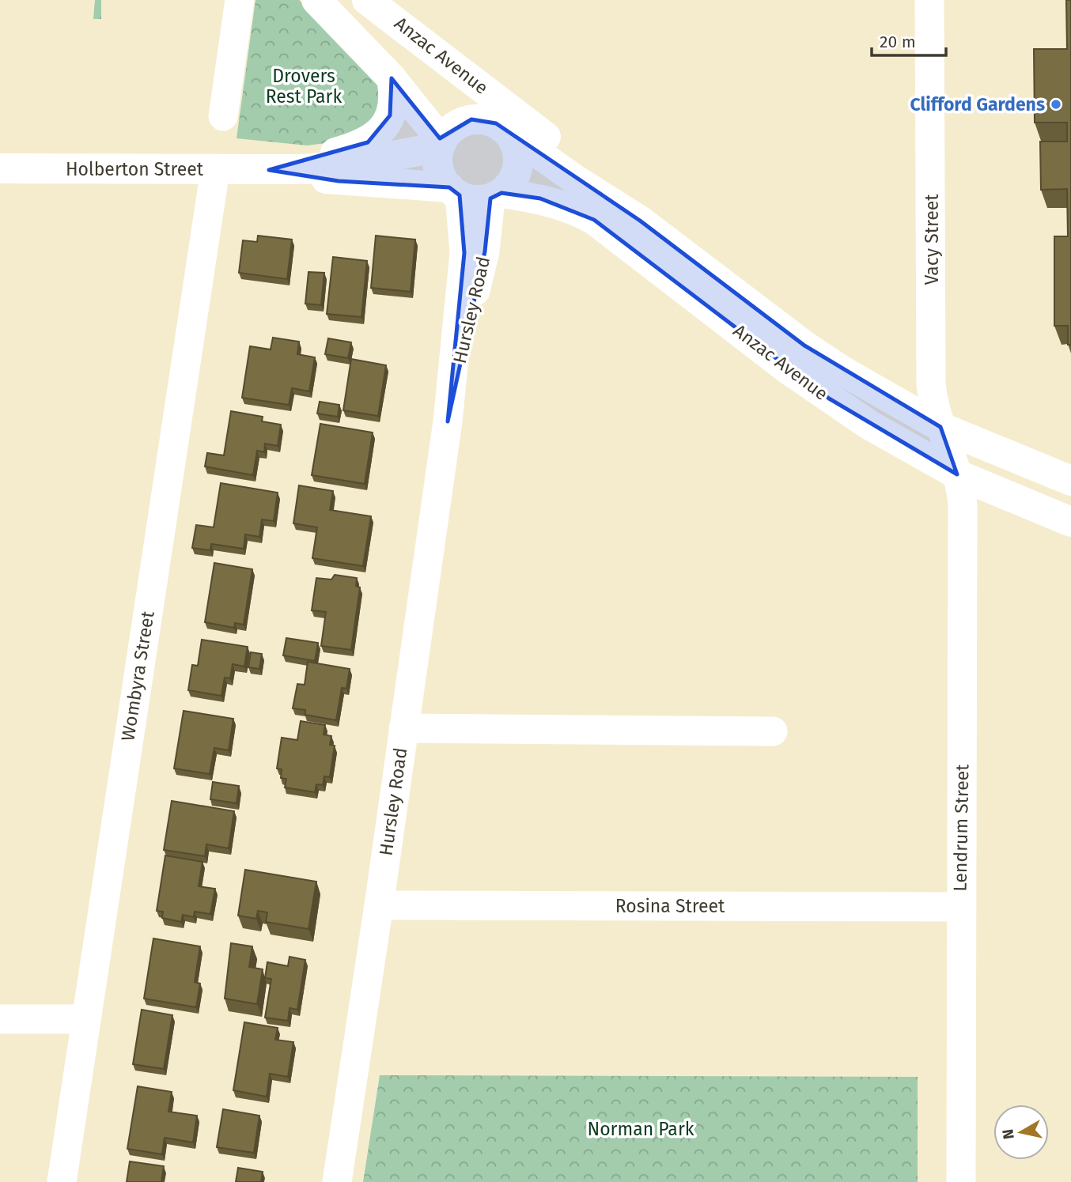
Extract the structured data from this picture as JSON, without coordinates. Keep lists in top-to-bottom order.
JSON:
{
  "streets": {
    "main road": ["Anzac Avenue", "Holberton Street"],
    "street": [
      "Vacy Street",
      "Hursley Road",
      "Wombyra Street",
      "Lendrum Street",
      "Rosina Street"
    ]
  },
  "crossings": [
    ["Anzac Avenue", "Holberton Street"],
    ["Anzac Avenue", "Vacy Street"],
    ["Anzac Avenue", "Hursley Road"],
    ["Anzac Avenue", "Lendrum Street"],
    ["Holberton Street", "Hursley Road"],
    ["Holberton Street", "Wombyra Street"],
    ["Vacy Street", "Lendrum Street"],
    ["Hursley Road", "Rosina Street"],
    ["Lendrum Street", "Rosina Street"]
  ],
  "parks": ["Drovers Rest Park", "Norman Park"],
  "places": ["Clifford Gardens"],
  "scale_bar": "20 m",
  "north": "left"
}
